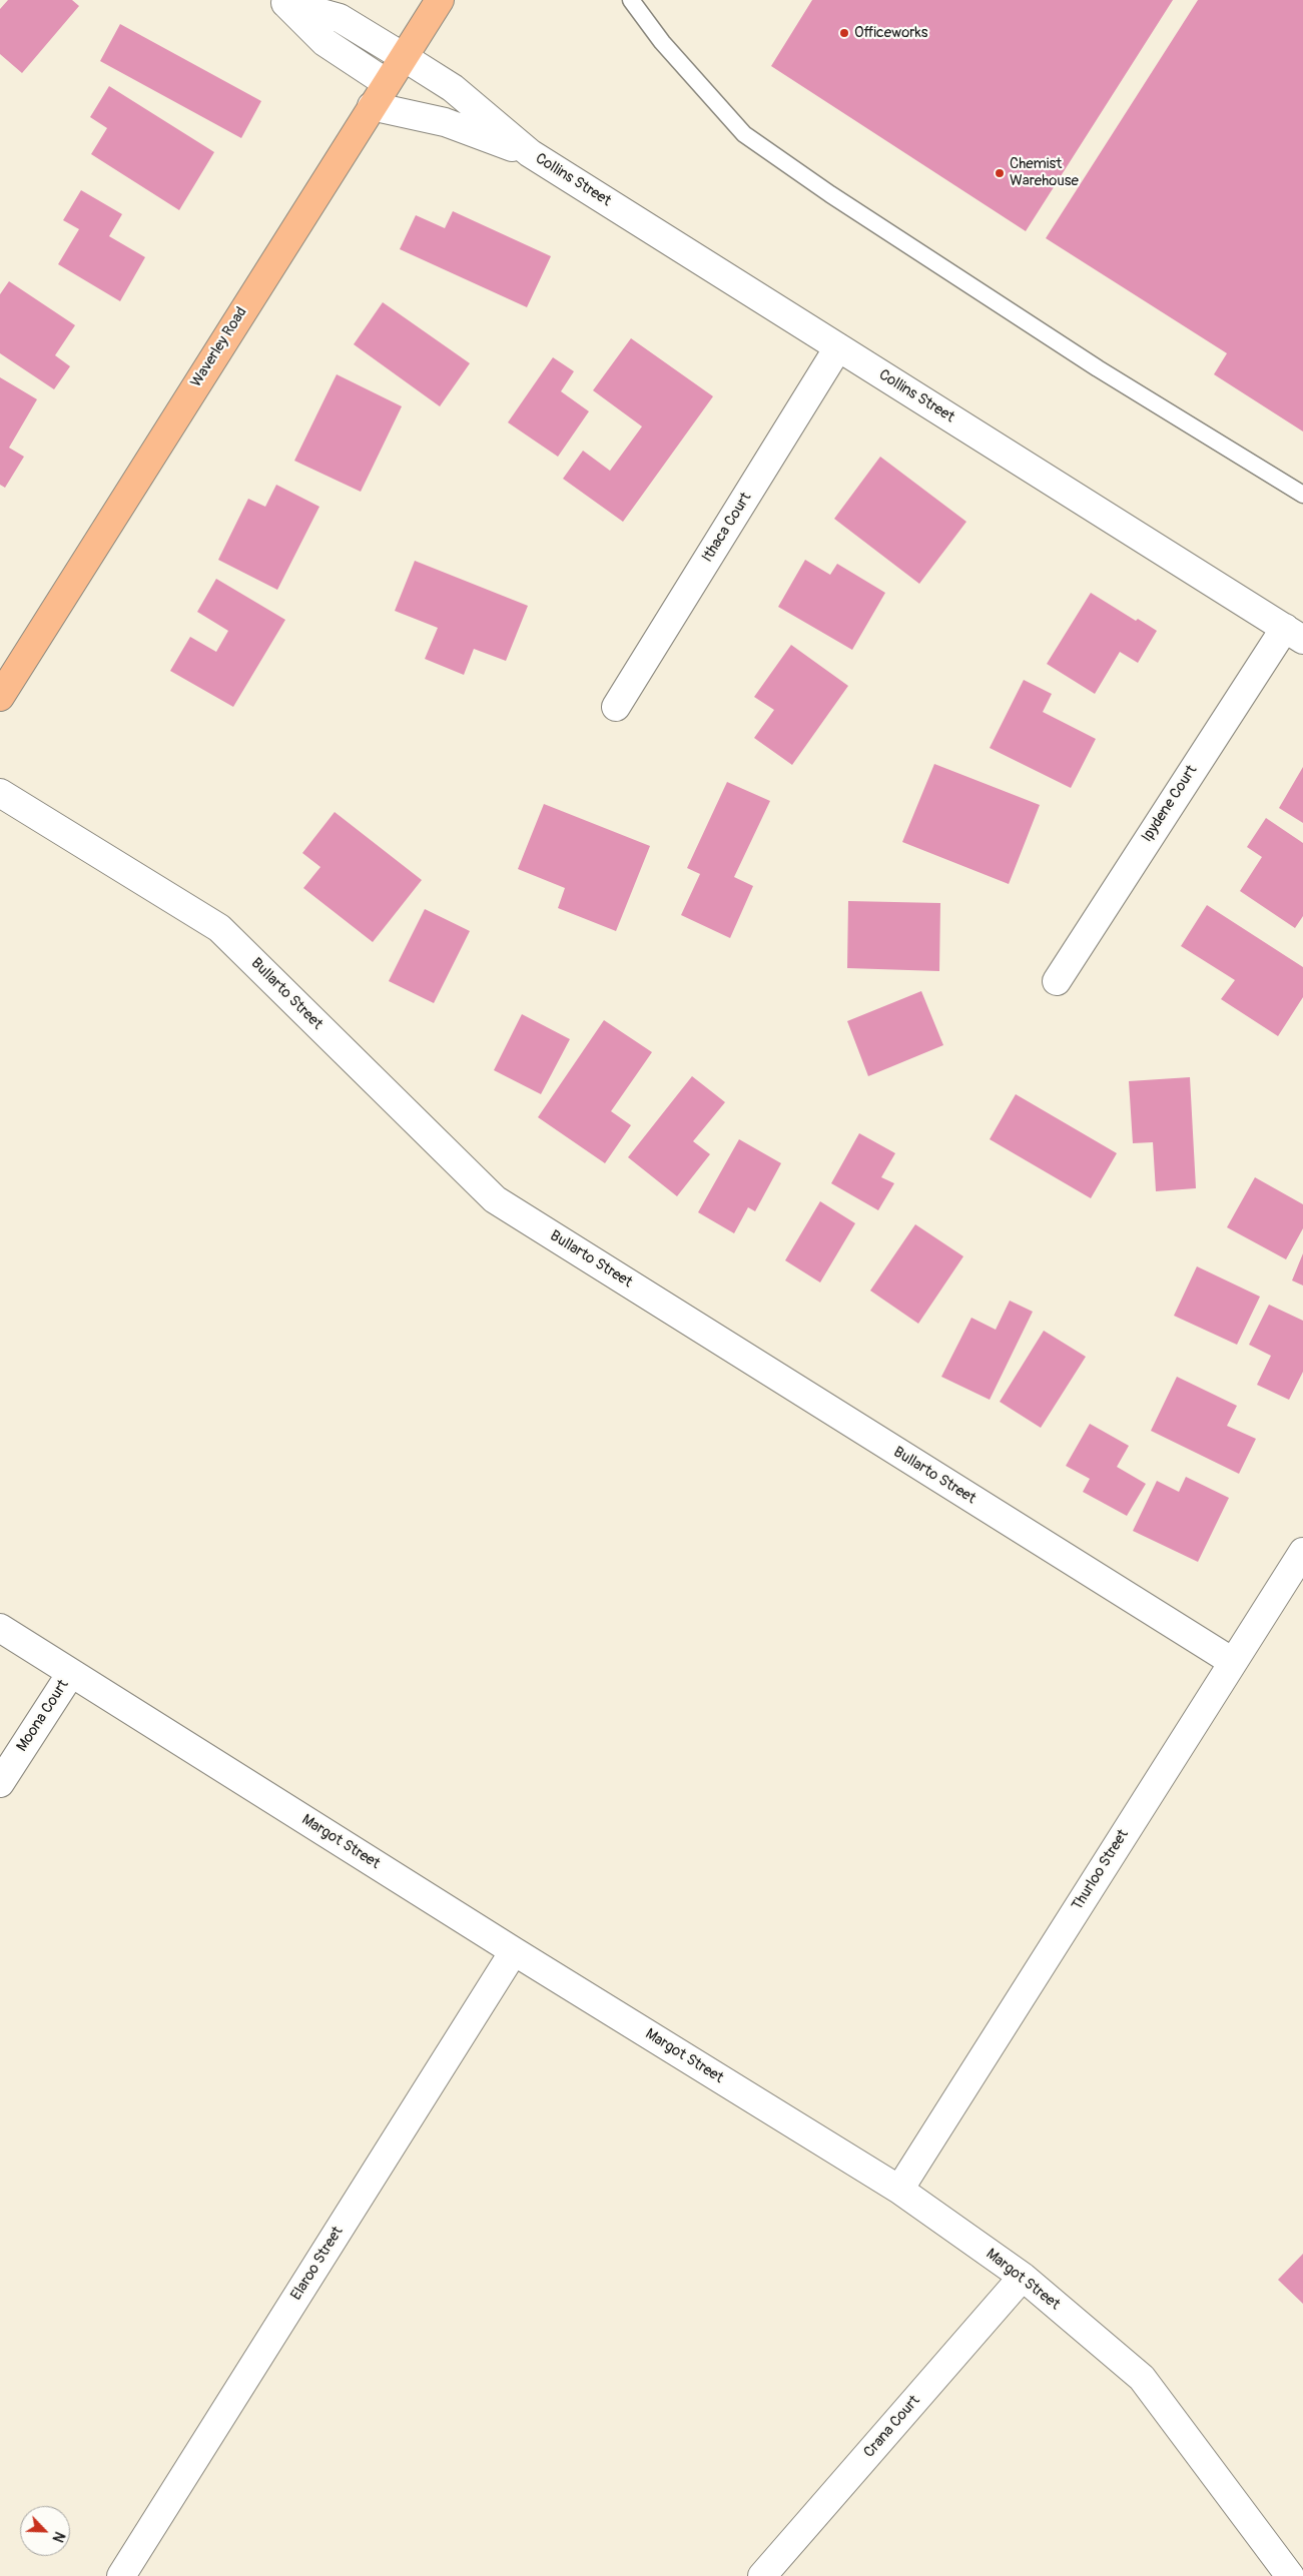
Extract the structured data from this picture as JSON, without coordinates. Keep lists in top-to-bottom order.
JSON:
{
  "streets": {
    "main road": ["Waverley Road"],
    "street": [
      "Collins Street",
      "Ithaca Court",
      "Ipydene Court",
      "Bullarto Street",
      "Moona Court",
      "Margot Street",
      "Thurloo Street",
      "Elaroo Street",
      "Crana Court"
    ]
  },
  "crossings": [
    ["Collins Street", "Waverley Road"],
    ["Collins Street", "Ithaca Court"],
    ["Collins Street", "Ipydene Court"],
    ["Bullarto Street", "Thurloo Street"],
    ["Moona Court", "Margot Street"],
    ["Margot Street", "Thurloo Street"],
    ["Margot Street", "Elaroo Street"],
    ["Margot Street", "Crana Court"]
  ],
  "places": ["Officeworks", "Chemist Warehouse"],
  "north": "bottom right"
}
